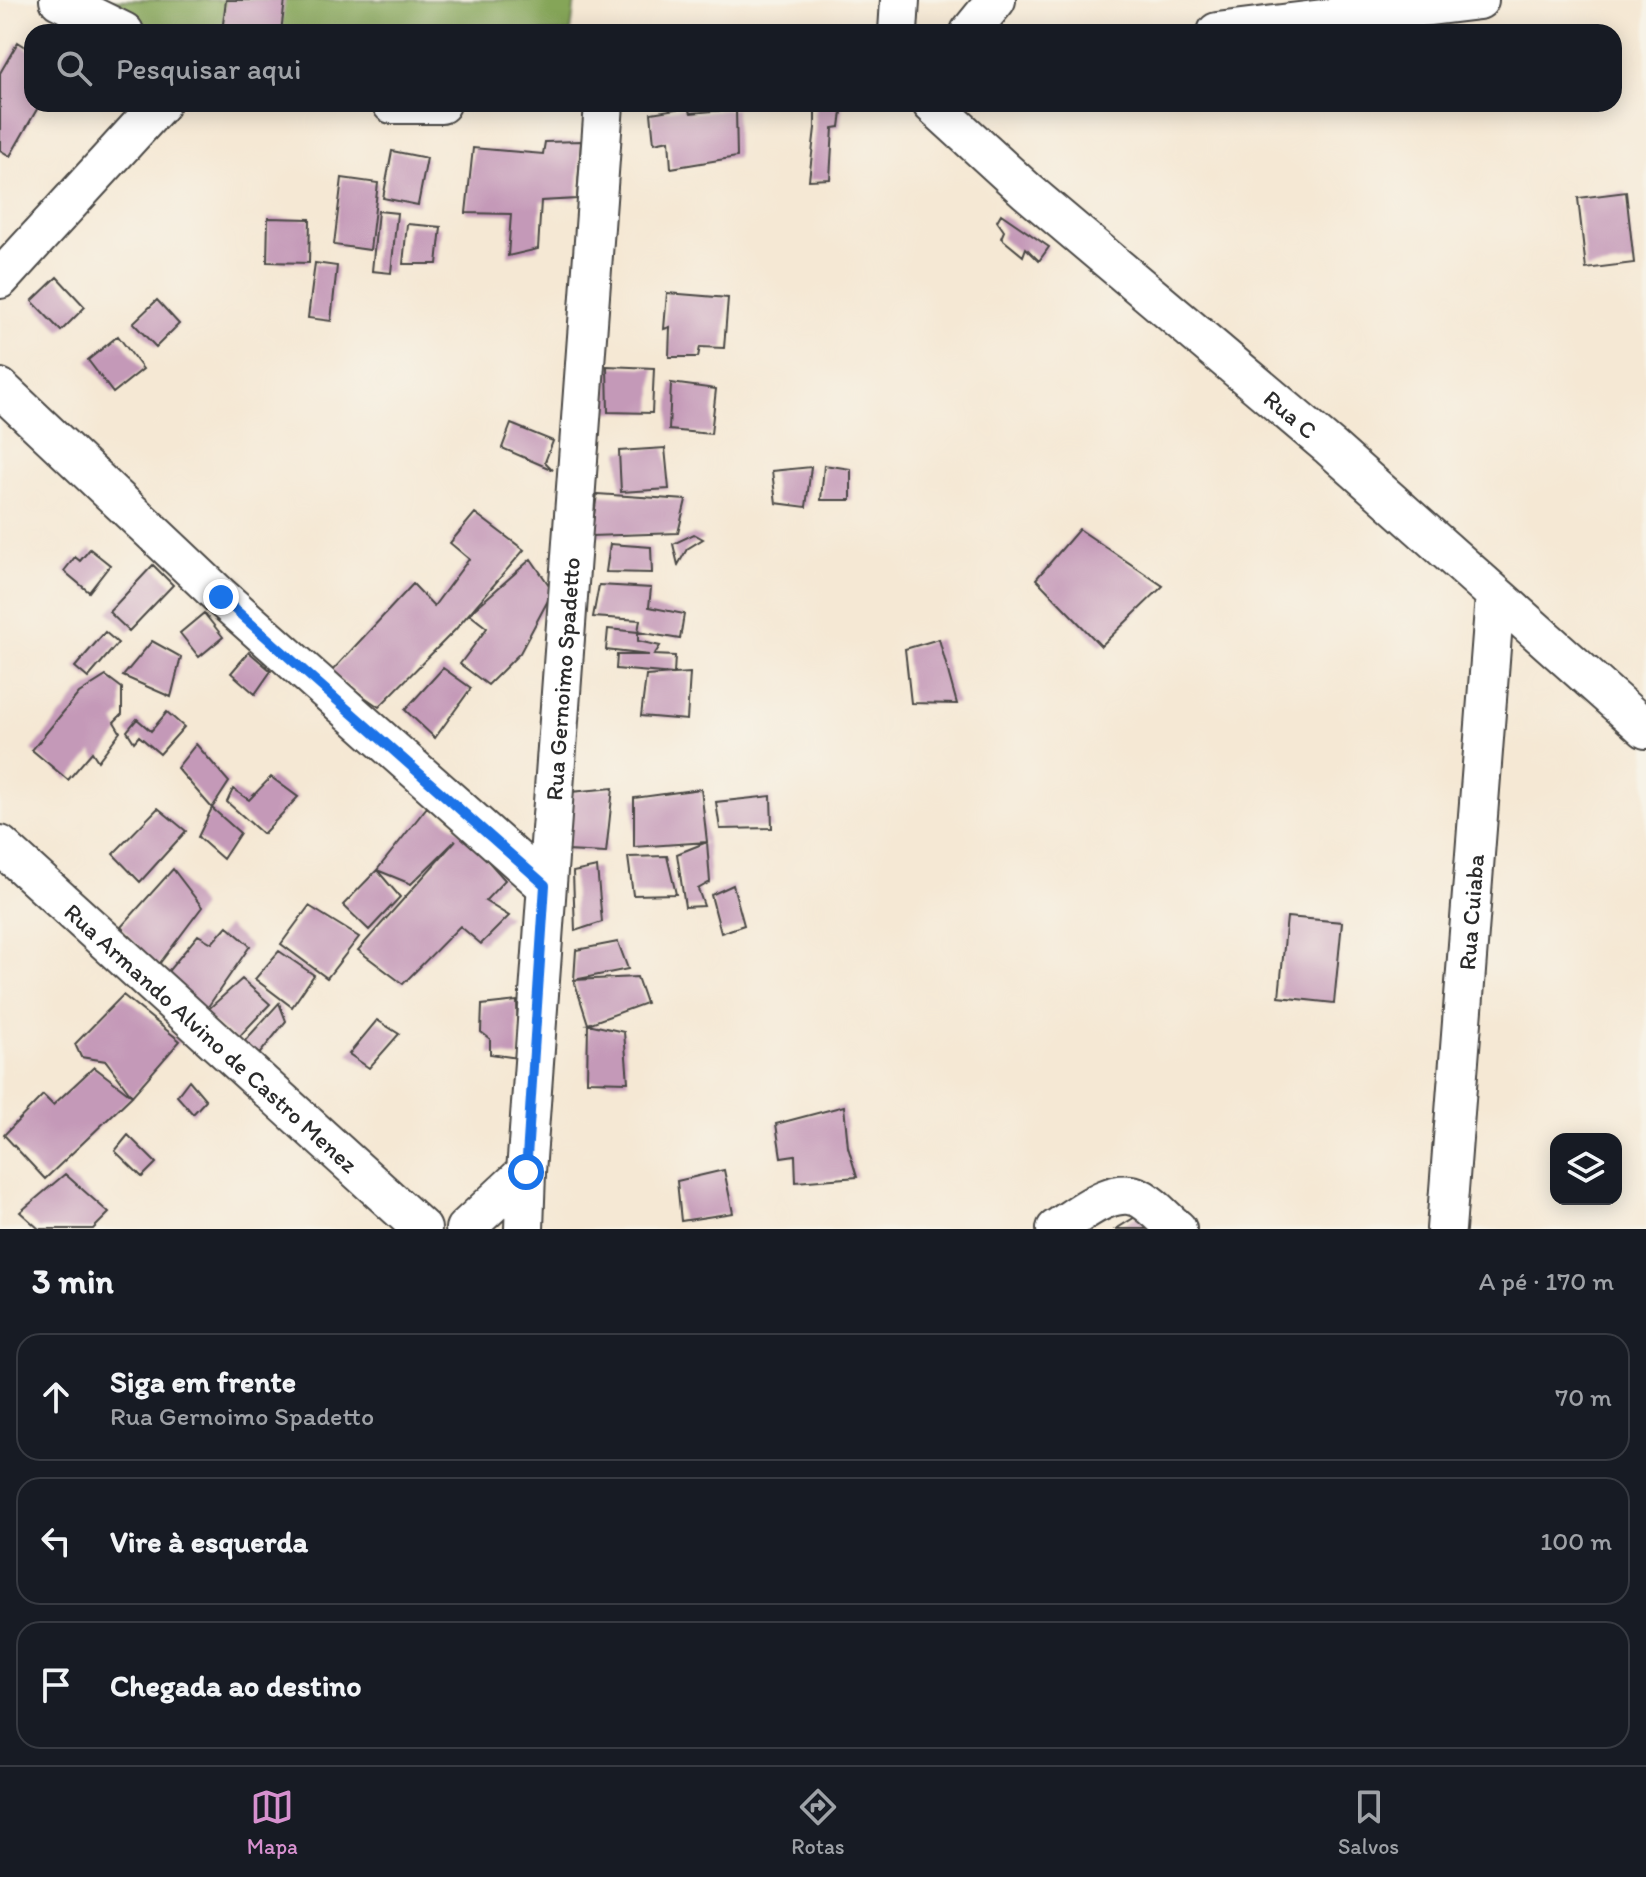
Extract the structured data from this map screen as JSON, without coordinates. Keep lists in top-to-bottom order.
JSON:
{
  "streets": {
    "street": [
      "Rua C",
      "Rua Gernoimo Spadetto",
      "Rua Cuiaba",
      "Rua Armando Alvino de Castro Menez"
    ]
  },
  "crossings": [
    ["Rua C", "Rua Cuiaba"]
  ],
  "page": {
    "search": "Pesquisar aqui",
    "heading": ["3 min", "A pé · 170 m"],
    "list": [
      ["Siga em frente", "Rua Gernoimo Spadetto", "70 m"],
      ["Vire à esquerda", "100 m"],
      "Chegada ao destino"
    ],
    "nav": ["Mapa", "Rotas", "Salvos"]
  }
}
